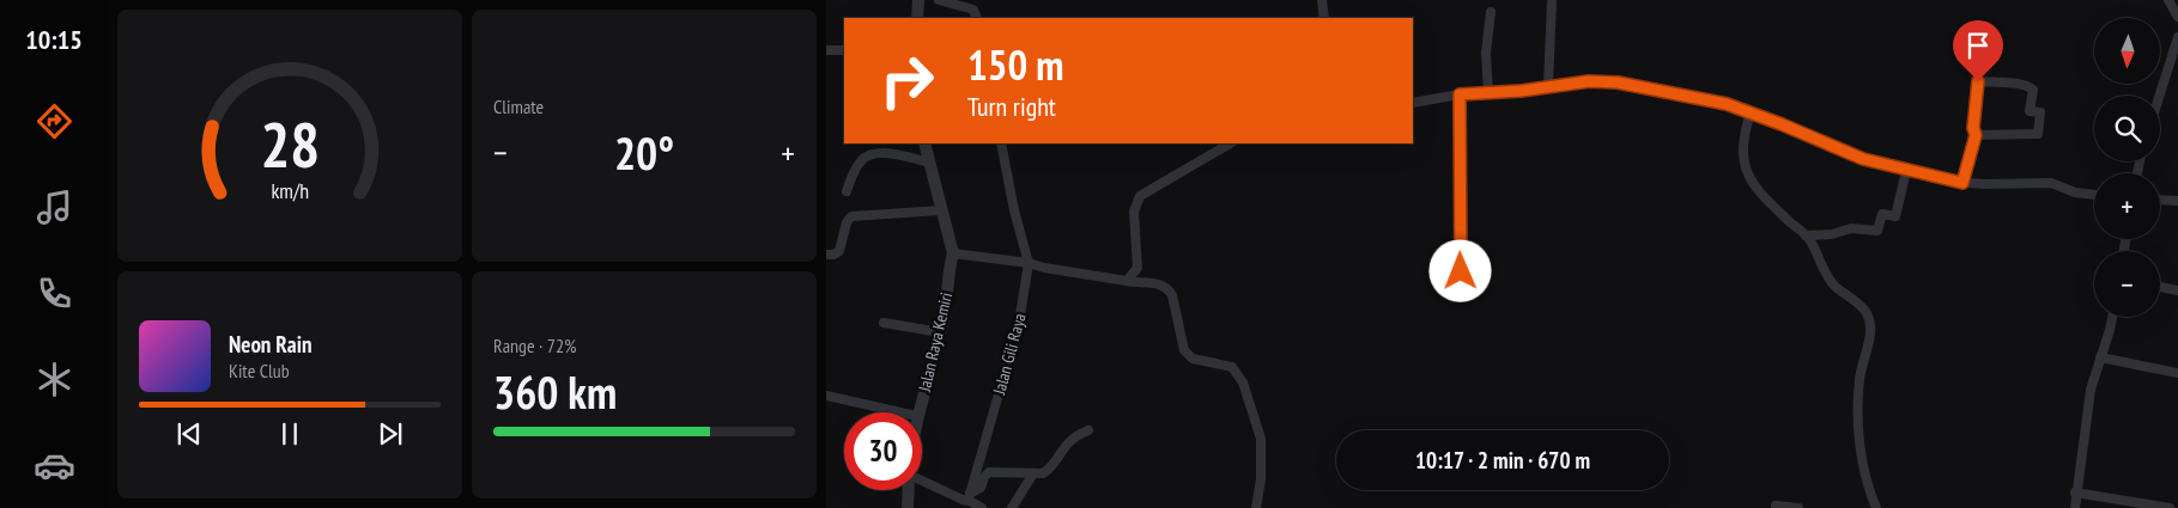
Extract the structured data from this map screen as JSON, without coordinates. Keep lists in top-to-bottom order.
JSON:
{
  "streets": {
    "street": ["Jalan Raya Kemiri", "Jalan Gili Raya"]
  },
  "north": "bottom",
  "page": {
    "tabs": "10:15",
    "tile": [
      "Climate",
      ["Range · 72%", "360 km"]
    ],
    "map_buttons": ["+", "−"],
    "turn": ["150 m", "Turn right"],
    "heat": ["−", "20°", "+"],
    "song": ["Neon Rain", "Kite Club"],
    "limit": "30",
    "trip": "10:17 · 2 min · 670 m",
    "gauge": ["28", "km/h"]
  }
}
